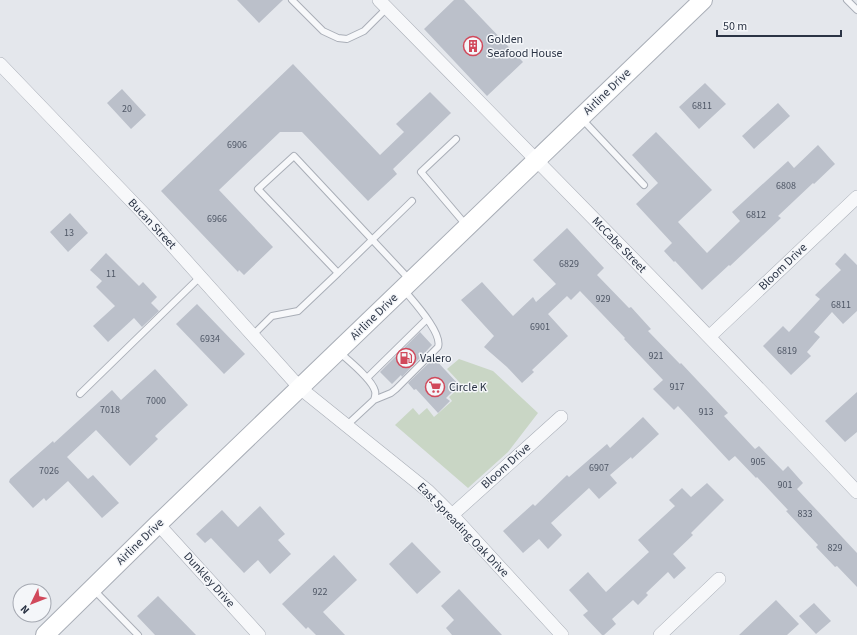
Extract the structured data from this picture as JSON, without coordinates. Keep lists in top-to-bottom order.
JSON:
{
  "streets": {
    "main road": ["Airline Drive"],
    "street": [
      "Bucan Street",
      "McCabe Street",
      "Bloom Drive",
      "East Spreading Oak Drive",
      "Dunkley Drive"
    ]
  },
  "crossings": [
    ["Airline Drive", "Bucan Street"],
    ["Airline Drive", "McCabe Street"],
    ["Airline Drive", "East Spreading Oak Drive"],
    ["Airline Drive", "Dunkley Drive"],
    ["Bucan Street", "East Spreading Oak Drive"],
    ["McCabe Street", "Bloom Drive"],
    ["Bloom Drive", "East Spreading Oak Drive"]
  ],
  "places": {
    "building": ["Golden Seafood House"],
    "fuel station": ["Valero"],
    "supermarket": ["Circle K"]
  },
  "house_numbers": [
    "6811",
    "20",
    "6906",
    "6808",
    "6812",
    "6966",
    "13",
    "6829",
    "11",
    "929",
    "6811",
    "6901",
    "6934",
    "6819",
    "921",
    "917",
    "7000",
    "7018",
    "913",
    "905",
    "6907",
    "7026",
    "901",
    "833",
    "829",
    "922"
  ],
  "scale_bar": "50 m",
  "north": "bottom left"
}
